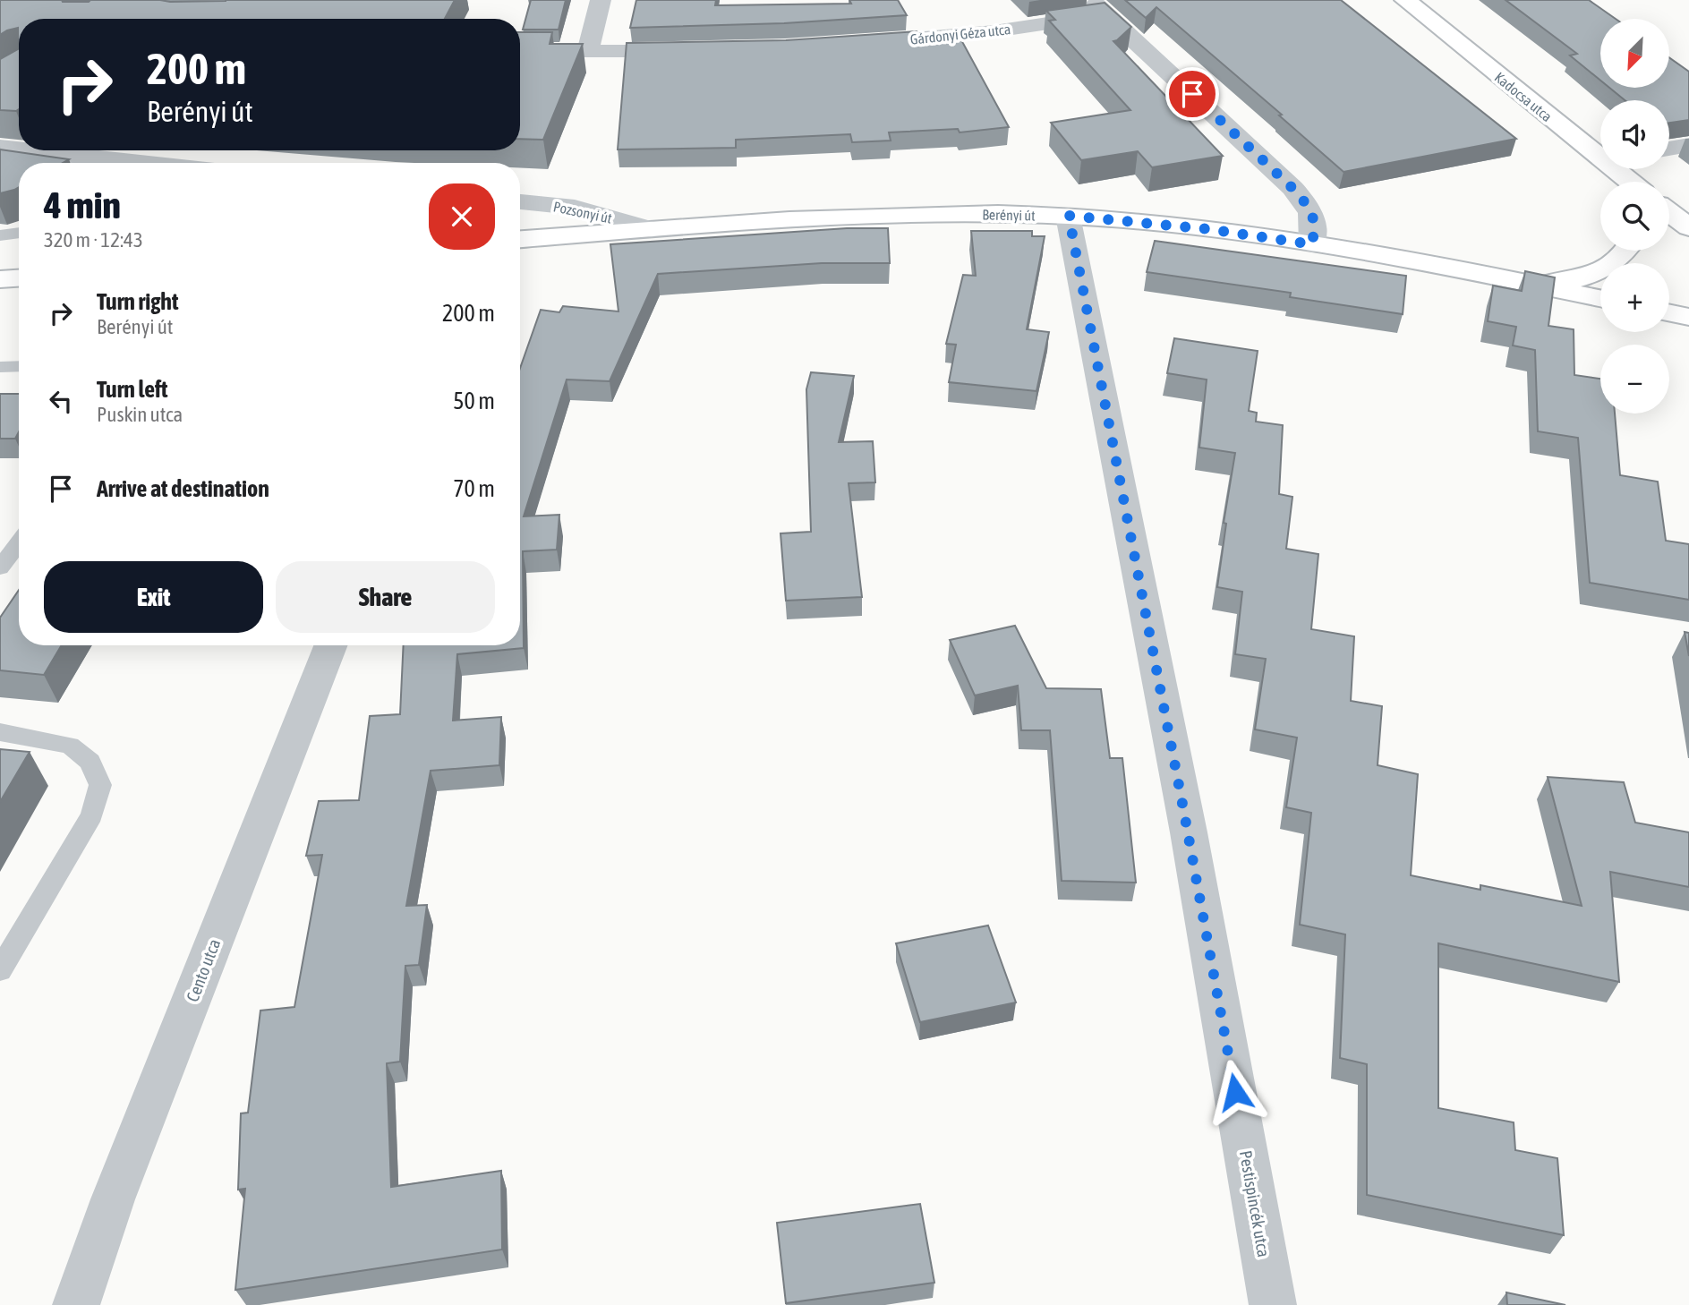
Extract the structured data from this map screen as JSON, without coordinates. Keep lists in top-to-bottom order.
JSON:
{
  "streets": {
    "main road": ["Kadocsa utca", "Berényi út"],
    "street": [
      "Gárdonyi Géza utca",
      "Pozsonyi út",
      "Cento utca",
      "Pestispincék utca"
    ]
  },
  "crossings": [
    ["Pozsonyi út", "Berényi út"],
    ["Berényi út", "Pestispincék utca"]
  ],
  "north": "bottom left",
  "page": {
    "map_buttons": ["+", "−"],
    "turn": ["200 m", "Berényi út"],
    "heading": ["4 min", "320 m · 12:43"],
    "list": [
      {
        "name": "Turn right",
        "note": "Berényi út",
        "value": "200 m"
      },
      {
        "name": "Turn left",
        "note": "Puskin utca",
        "value": "50 m"
      },
      {
        "name": "Arrive at destination",
        "value": "70 m"
      }
    ],
    "buttons": ["Exit", "Share"]
  }
}
